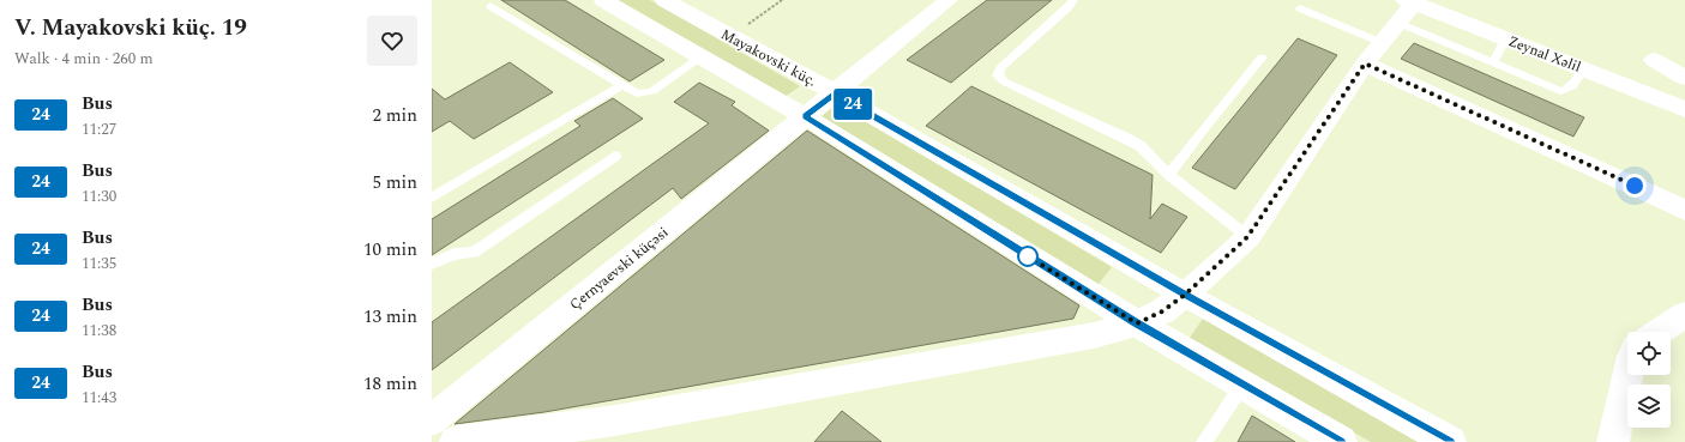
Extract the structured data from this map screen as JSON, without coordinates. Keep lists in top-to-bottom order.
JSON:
{
  "streets": {
    "street": ["Zeynal Xəlil", "Mayakovski küç.", "Çernyaevski küçəsi"]
  },
  "crossings": [
    ["Mayakovski küç.", "Çernyaevski küçəsi"]
  ],
  "lines": ["bus line 24"],
  "page": {
    "heading": ["V. Mayakovski küç. 19", "Walk · 4 min · 260 m"],
    "on_map": "24",
    "list": [
      {
        "mark": "24",
        "name": "Bus",
        "note": "11:27",
        "value": "2 min"
      },
      {
        "mark": "24",
        "name": "Bus",
        "note": "11:30",
        "value": "5 min"
      },
      {
        "mark": "24",
        "name": "Bus",
        "note": "11:35",
        "value": "10 min"
      },
      {
        "mark": "24",
        "name": "Bus",
        "note": "11:38",
        "value": "13 min"
      },
      {
        "mark": "24",
        "name": "Bus",
        "note": "11:43",
        "value": "18 min"
      }
    ]
  }
}
